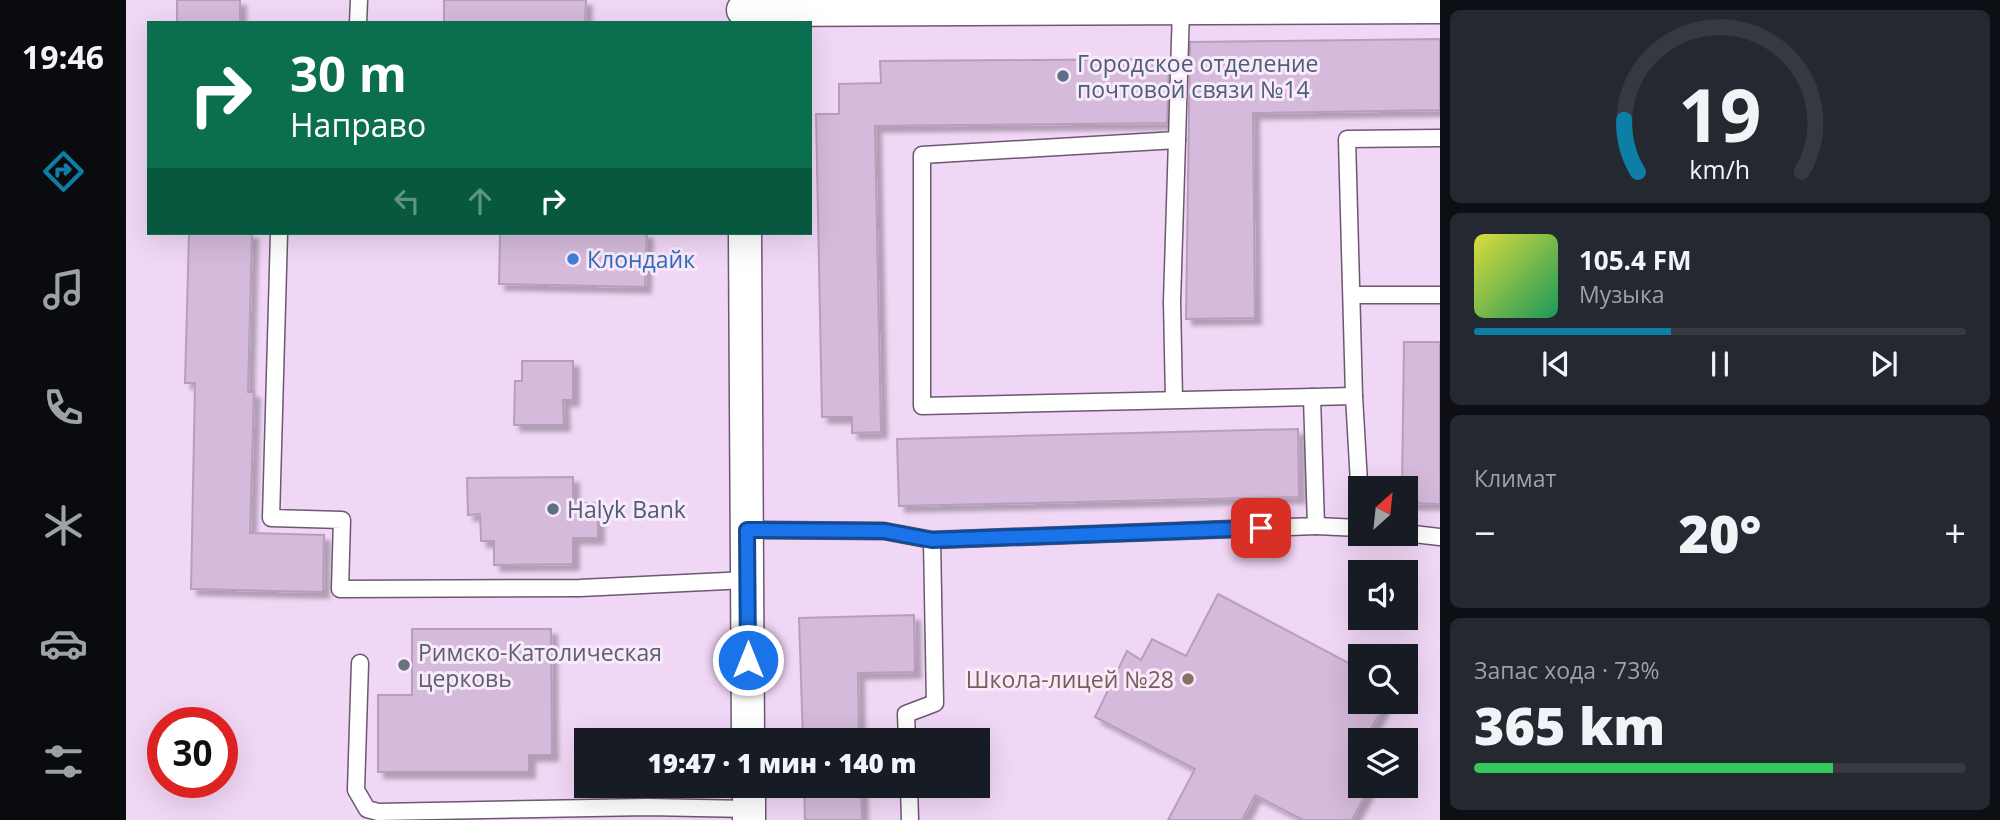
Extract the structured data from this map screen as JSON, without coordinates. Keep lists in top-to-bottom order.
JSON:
{
  "places": [
    "Городское отделение почтовой связи №14",
    "Клондайк",
    "Halyk Bank",
    "Римско-Католическая церковь",
    "Школа-лицей №28"
  ],
  "north": "top right",
  "page": {
    "tabs": "19:46",
    "turn": ["30 m", "Направо"],
    "song": ["105.4 FM", "Музыка"],
    "tile": [
      "Климат",
      ["Запас хода · 73%", "365 km"]
    ],
    "heat": ["−", "20°", "+"],
    "limit": "30",
    "trip": "19:47 · 1 мин · 140 m",
    "gauge": ["19", "km/h"]
  }
}
